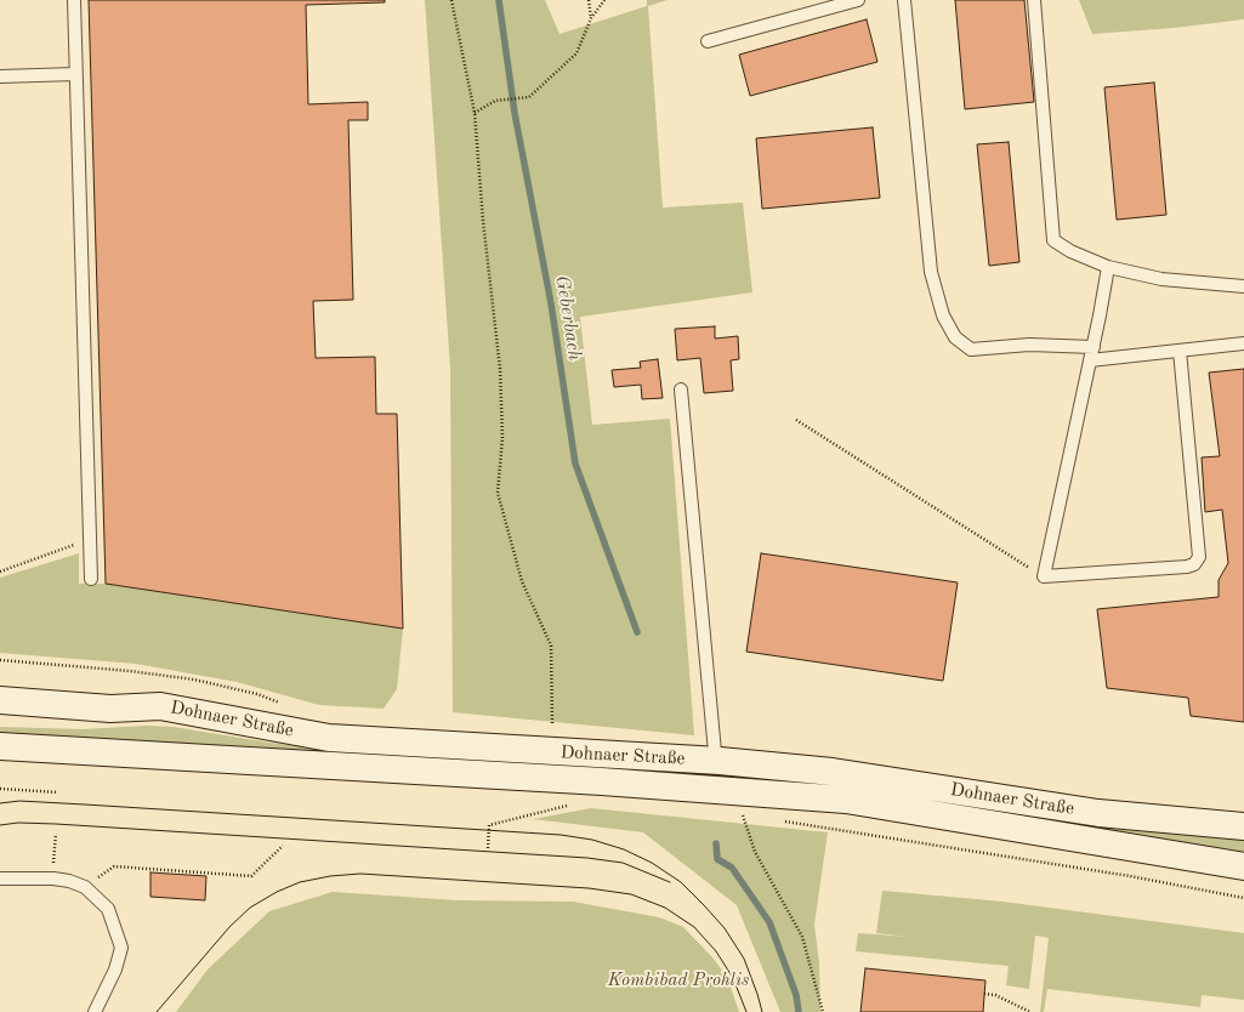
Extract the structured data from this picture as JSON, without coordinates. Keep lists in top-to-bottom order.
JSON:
{
  "streets": {
    "main road": ["Dohnaer Straße"]
  },
  "water": ["Geberbach"],
  "parks": ["Kombibad Prohlis"]
}
